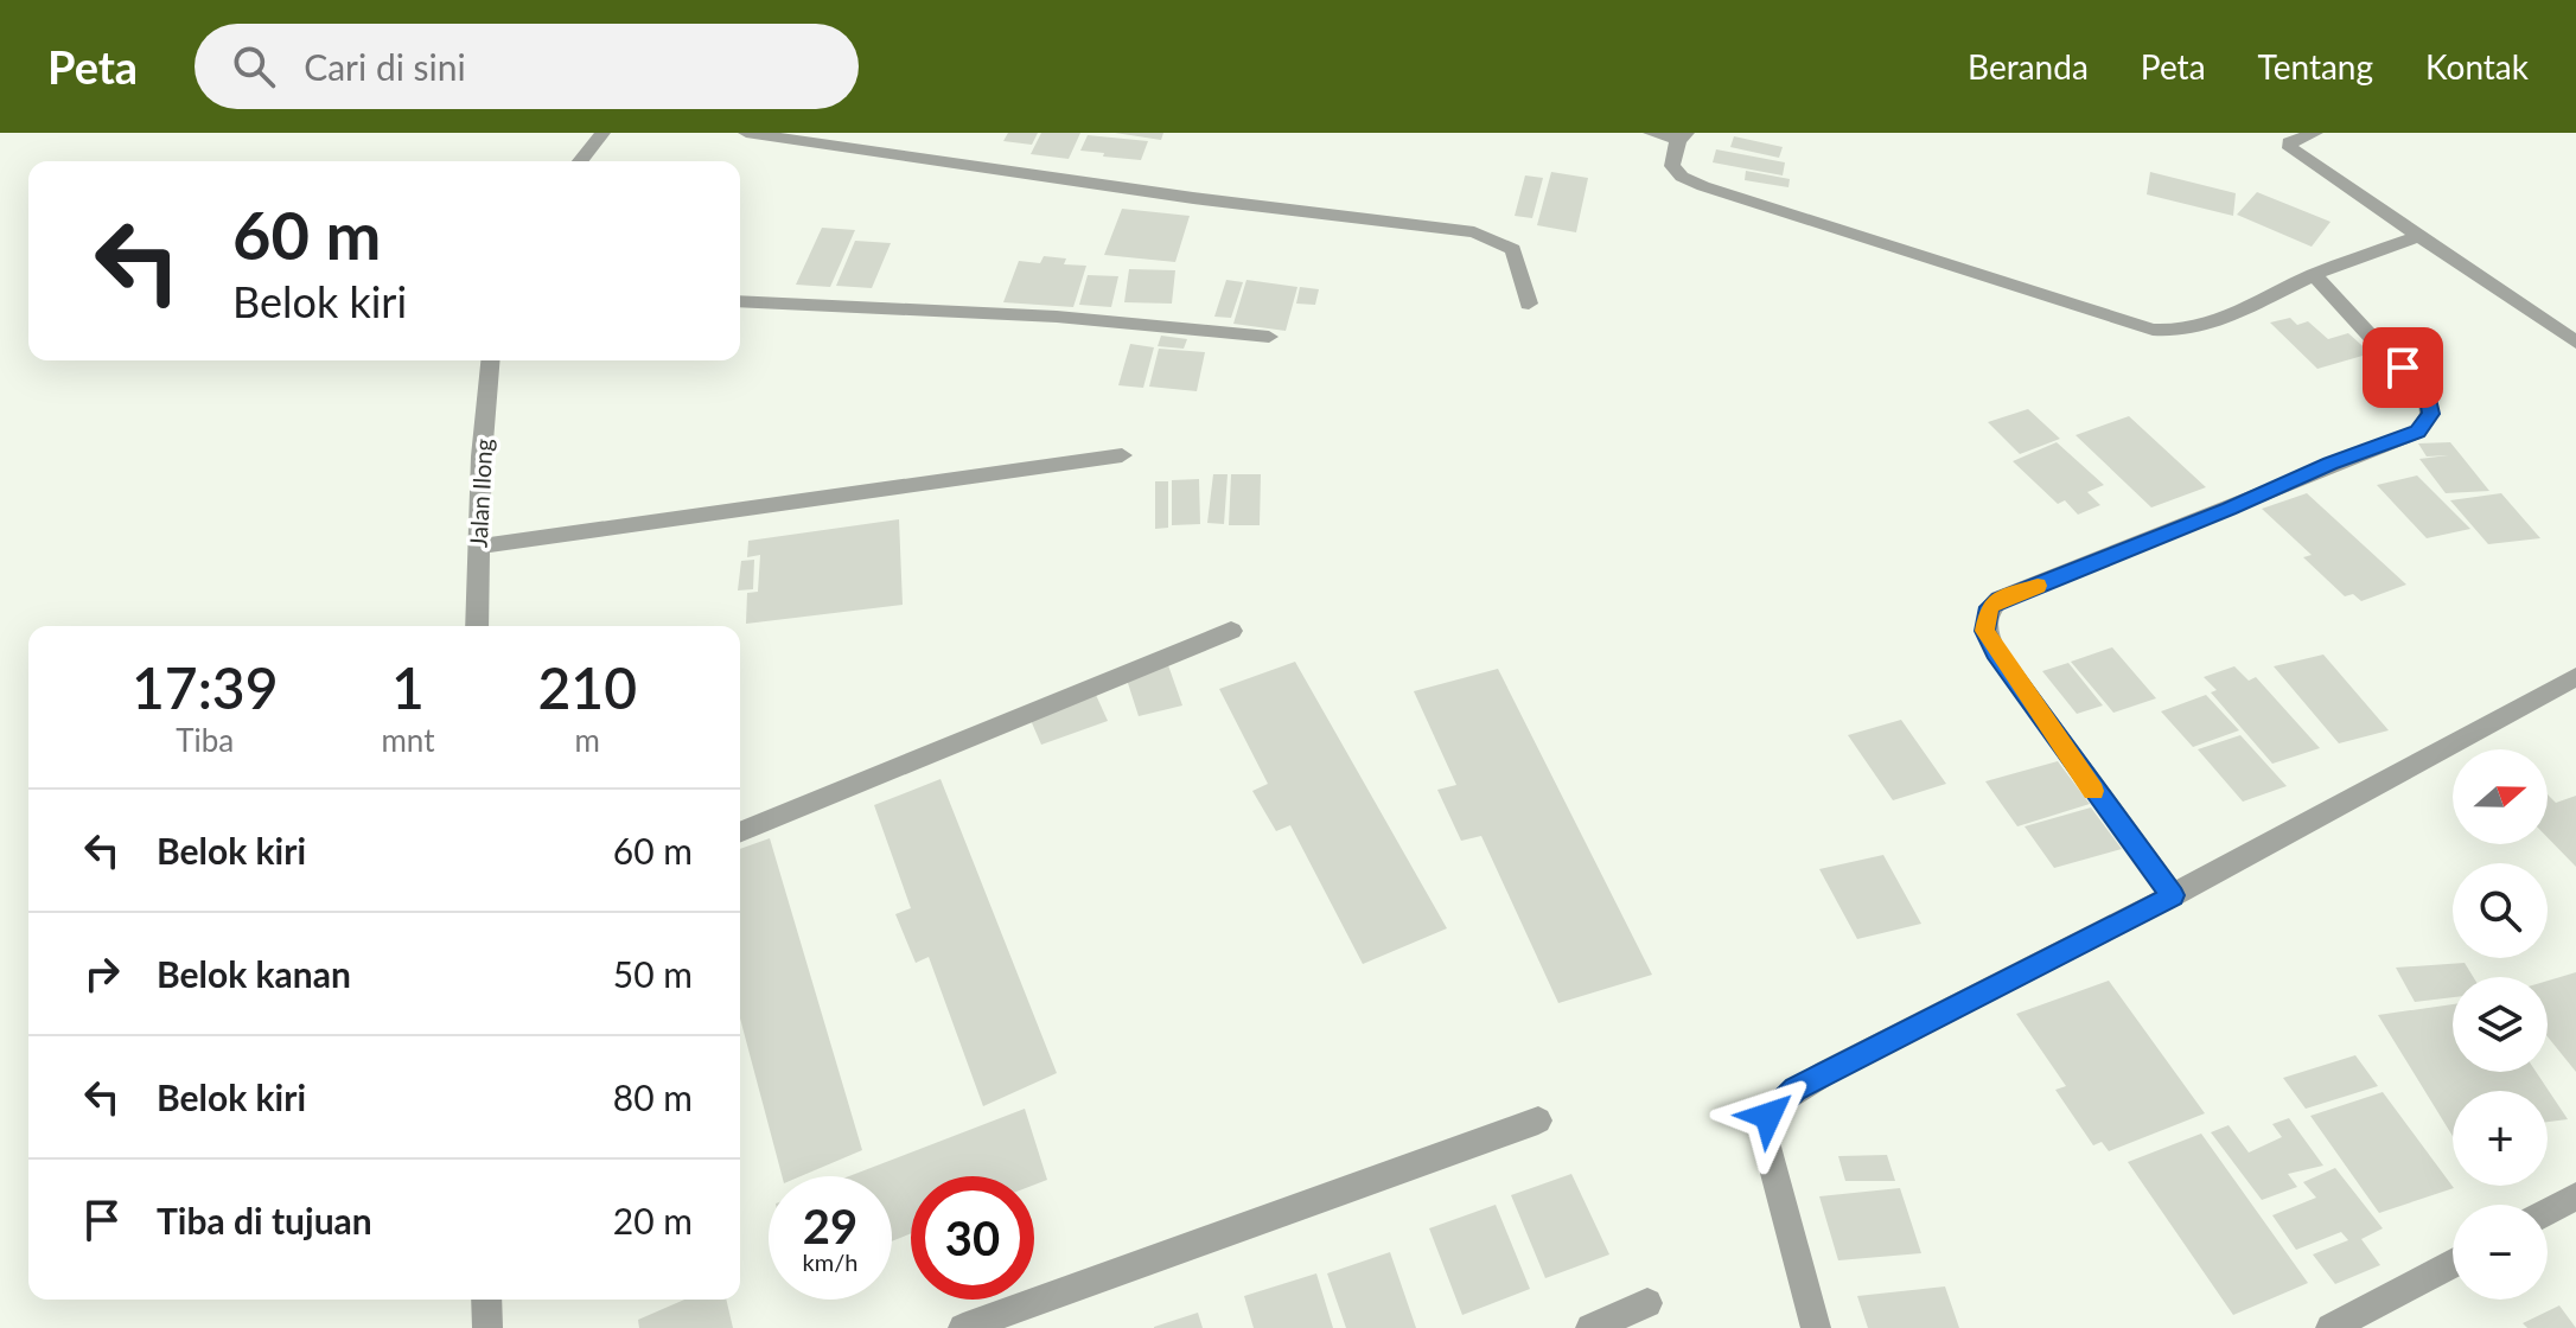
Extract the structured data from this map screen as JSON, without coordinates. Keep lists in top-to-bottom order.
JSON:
{
  "streets": {
    "street": ["Jalan Ilong"]
  },
  "north": "right",
  "page": {
    "header": "Peta",
    "search": "Cari di sini",
    "nav": [
      "Beranda",
      "Peta",
      "Tentang",
      "Kontak"
    ],
    "turn": ["60 m", "Belok kiri"],
    "eta": [
      "17:39",
      "Tiba",
      "1",
      "mnt",
      "210",
      "m"
    ],
    "map_buttons": ["+", "−"],
    "list": [
      {
        "name": "Belok kiri",
        "value": "60 m"
      },
      {
        "name": "Belok kanan",
        "value": "50 m"
      },
      {
        "name": "Belok kiri",
        "value": "80 m"
      },
      {
        "name": "Tiba di tujuan",
        "value": "20 m"
      }
    ],
    "speed": "29 km/h",
    "limit": "30"
  }
}
